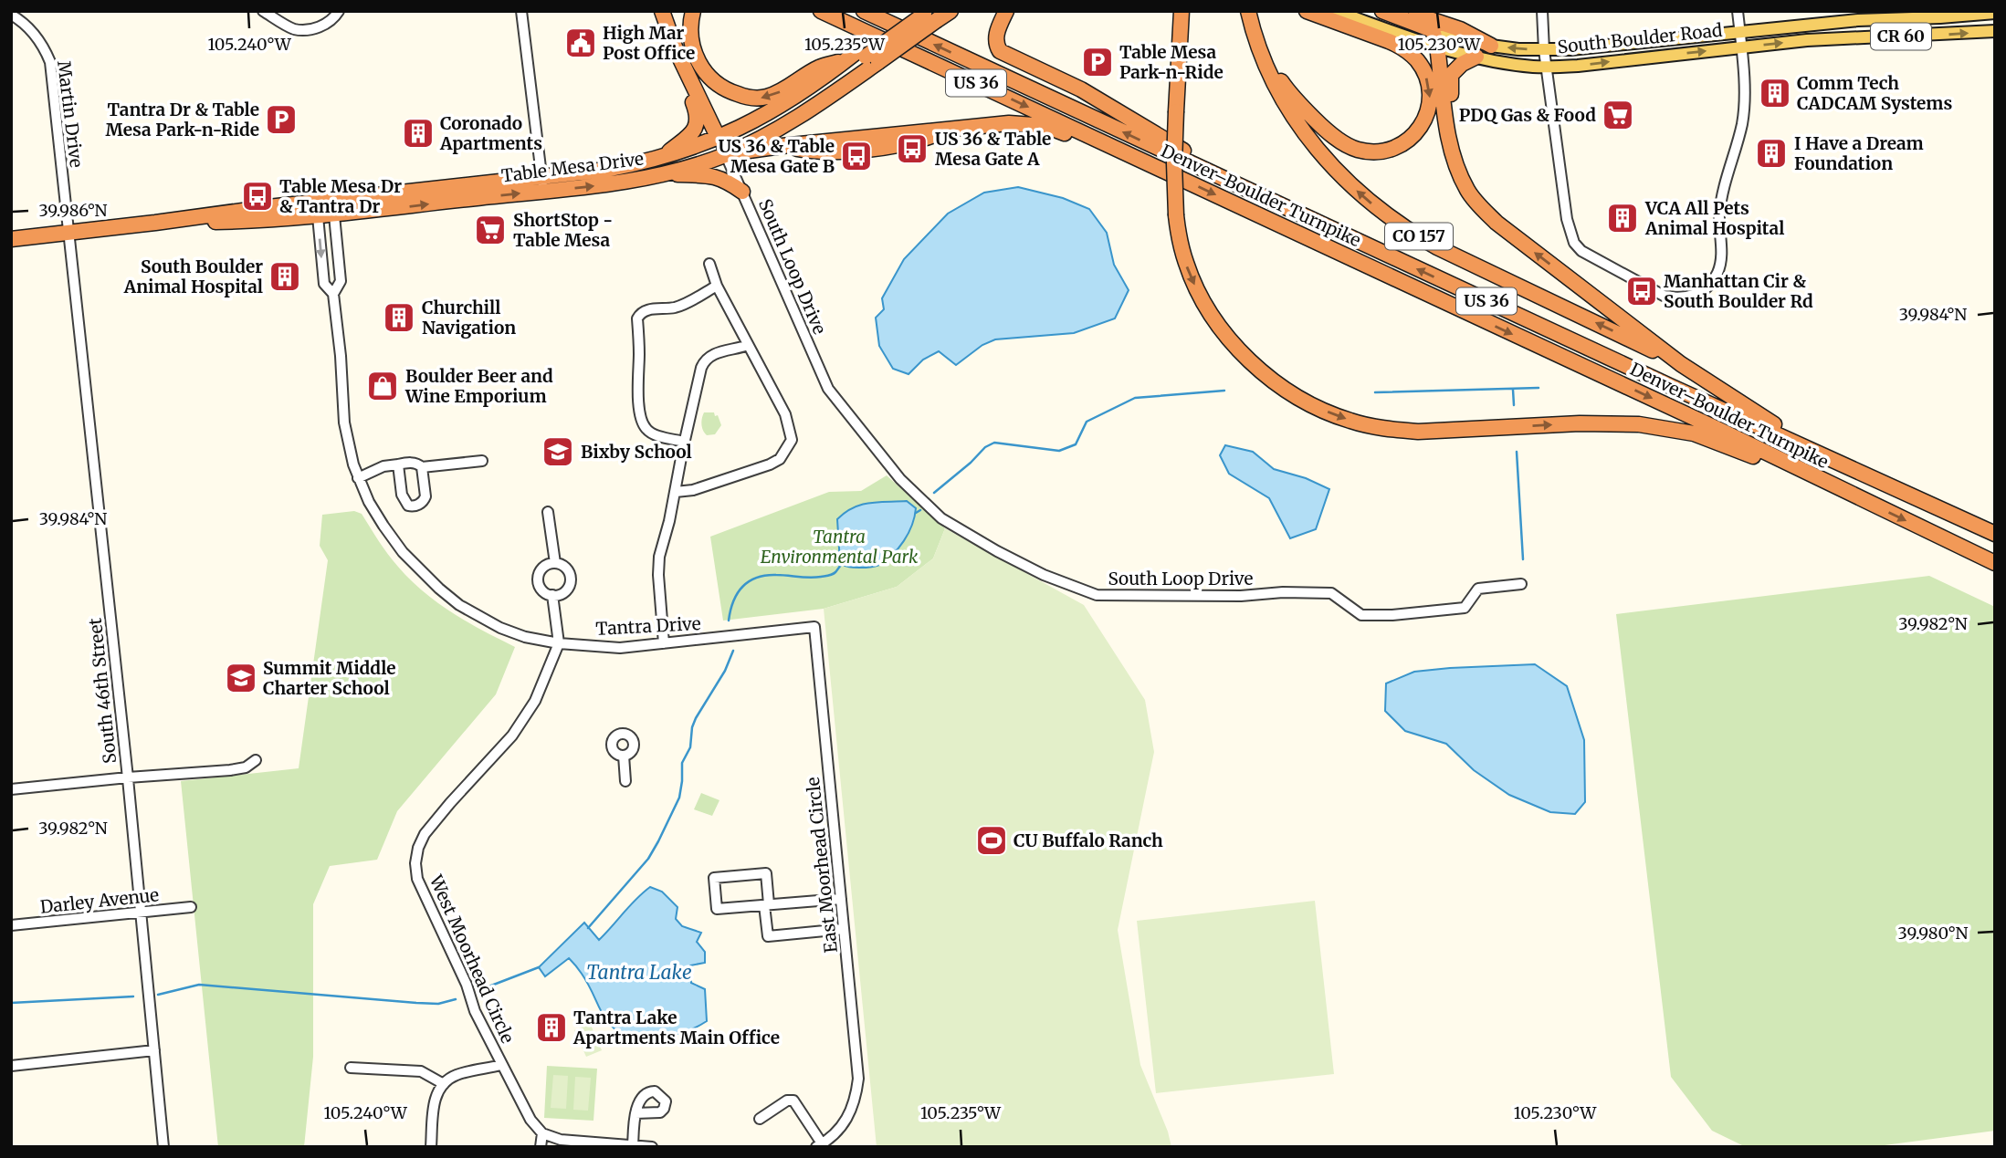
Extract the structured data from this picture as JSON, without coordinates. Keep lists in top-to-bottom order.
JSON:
{
  "streets": {
    "highway": [
      "South Boulder Road",
      "US 36",
      "Table Mesa Drive",
      "Denver–Boulder Turnpike",
      "CO 157"
    ],
    "main road": ["CR 60"],
    "street": [
      "Martin Drive",
      "South Loop Drive",
      "Tantra Drive",
      "South 46th Street",
      "East Moorhead Circle",
      "Darley Avenue",
      "West Moorhead Circle"
    ]
  },
  "crossings": [
    ["Martin Drive", "Table Mesa Drive"],
    ["Martin Drive", "South 46th Street"],
    ["Table Mesa Drive", "South Loop Drive"],
    ["Table Mesa Drive", "Tantra Drive"],
    ["Table Mesa Drive", "South 46th Street"],
    ["Denver–Boulder Turnpike", "CO 157"],
    ["Tantra Drive", "East Moorhead Circle"],
    ["Tantra Drive", "West Moorhead Circle"],
    ["South 46th Street", "Darley Avenue"]
  ],
  "water": ["Tantra Lake"],
  "parks": ["Tantra Environmental Park"],
  "places": {
    "public building": ["High Mar Post Office"],
    "parking": ["Table Mesa Park-n-Ride", "Tantra Dr & Table Mesa Park-n-Ride"],
    "building": [
      "Comm Tech CADCAM Systems",
      "Coronado Apartments",
      "I Have a Dream Foundation",
      "VCA All Pets Animal Hospital",
      "South Boulder Animal Hospital",
      "Churchill Navigation",
      "Tantra Lake Apartments Main Office"
    ],
    "supermarket": ["PDQ Gas & Food", "ShortStop - Table Mesa"],
    "bus stop": [
      "US 36 & Table Mesa Gate A",
      "US 36 & Table Mesa Gate B",
      "Table Mesa Dr & Tantra Dr",
      "Manhattan Cir & South Boulder Rd"
    ],
    "shop": ["Boulder Beer and Wine Emporium"],
    "school or university": ["Bixby School", "Summit Middle Charter School"],
    "sports": ["CU Buffalo Ranch"]
  },
  "coordinates": [
    "105.240°W",
    "105.235°W",
    "105.230°W",
    "39.986°N",
    "39.984°N",
    "39.982°N",
    "39.980°N"
  ]
}
